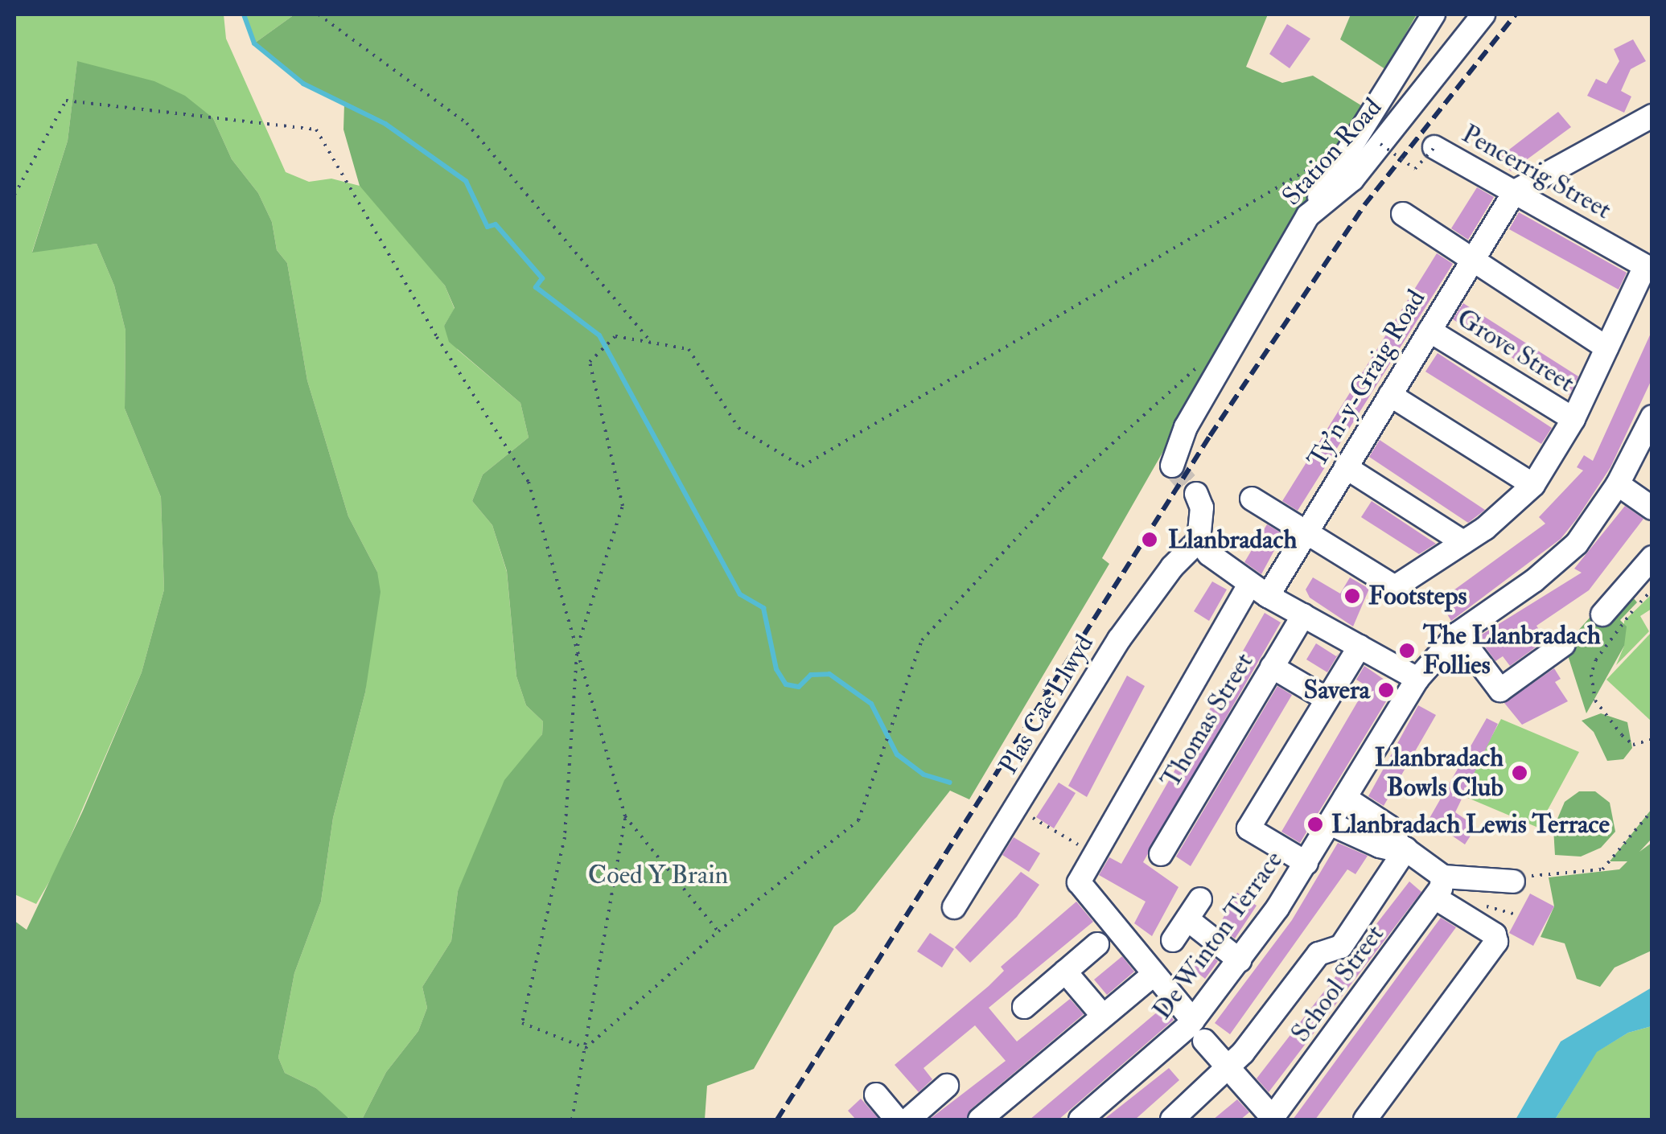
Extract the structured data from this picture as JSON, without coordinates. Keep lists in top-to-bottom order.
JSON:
{
  "streets": {
    "street": [
      "Station Road",
      "Pencerrig Street",
      "Grove Street",
      "Ty'n-y-Graig Road",
      "Plas Cae Llwyd",
      "Thomas Street",
      "De Winton Terrace",
      "School Street"
    ]
  },
  "crossings": [
    ["Pencerrig Street", "Ty'n-y-Graig Road"],
    ["Grove Street", "Ty'n-y-Graig Road"]
  ],
  "parks": ["Coed Y Brain"],
  "places": [
    "Llanbradach",
    "Footsteps",
    "The Llanbradach Follies",
    "Savera",
    "Llanbradach Bowls Club",
    "Llanbradach Lewis Terrace"
  ]
}
